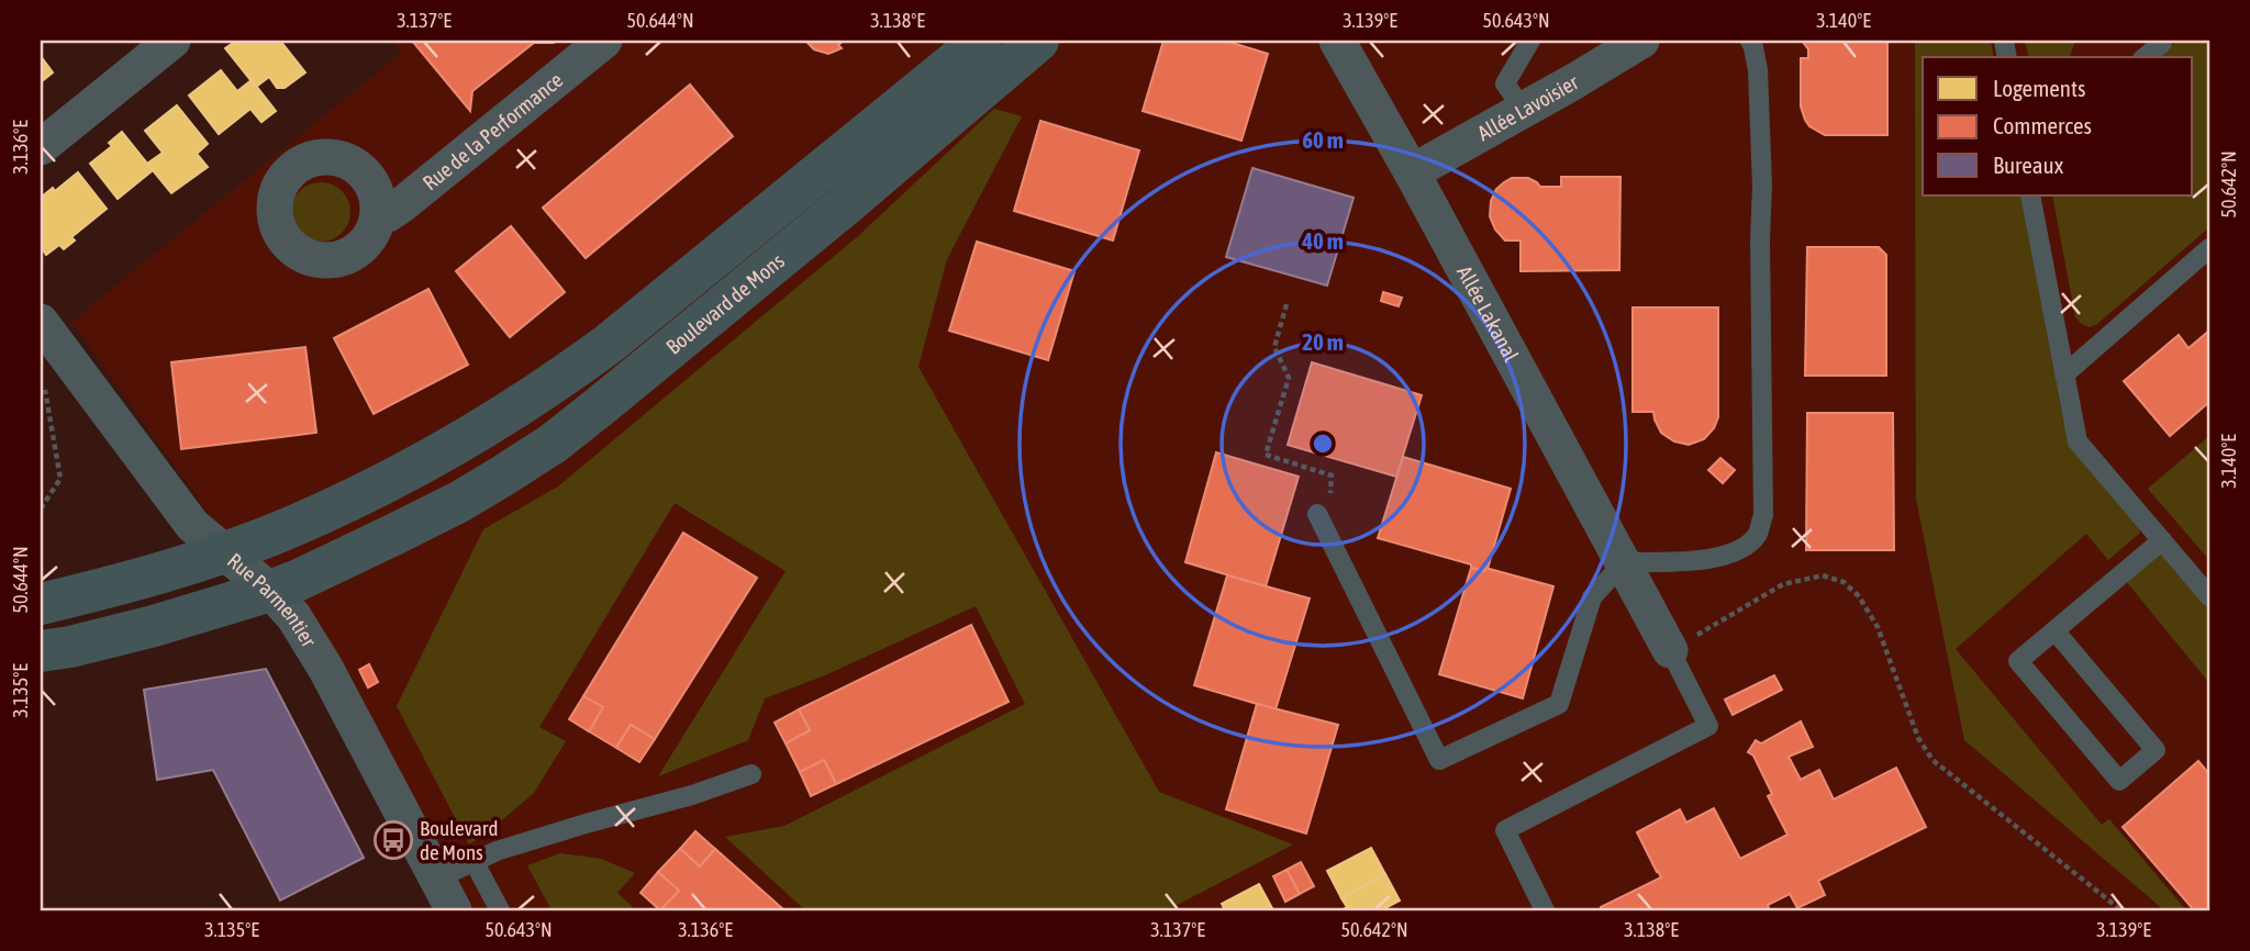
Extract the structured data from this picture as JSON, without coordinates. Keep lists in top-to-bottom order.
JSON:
{
  "streets": {
    "main road": ["Boulevard de Mons"],
    "street": [
      "Allée Lavoisier",
      "Rue de la Performance",
      "Allée Lakanal",
      "Rue Parmentier"
    ]
  },
  "crossings": [
    ["Allée Lavoisier", "Allée Lakanal"],
    ["Boulevard de Mons", "Rue Parmentier"]
  ],
  "places": {
    "bus stop": ["Boulevard de Mons"]
  },
  "legend": ["Logements", "Commerces", "Bureaux"],
  "coordinates": [
    "3.137°E",
    "50.644°N",
    "3.138°E",
    "3.139°E",
    "50.643°N",
    "3.140°E",
    "3.136°E",
    "50.642°N",
    "3.135°E"
  ],
  "rings": ["60 m", "40 m", "20 m"]
}
